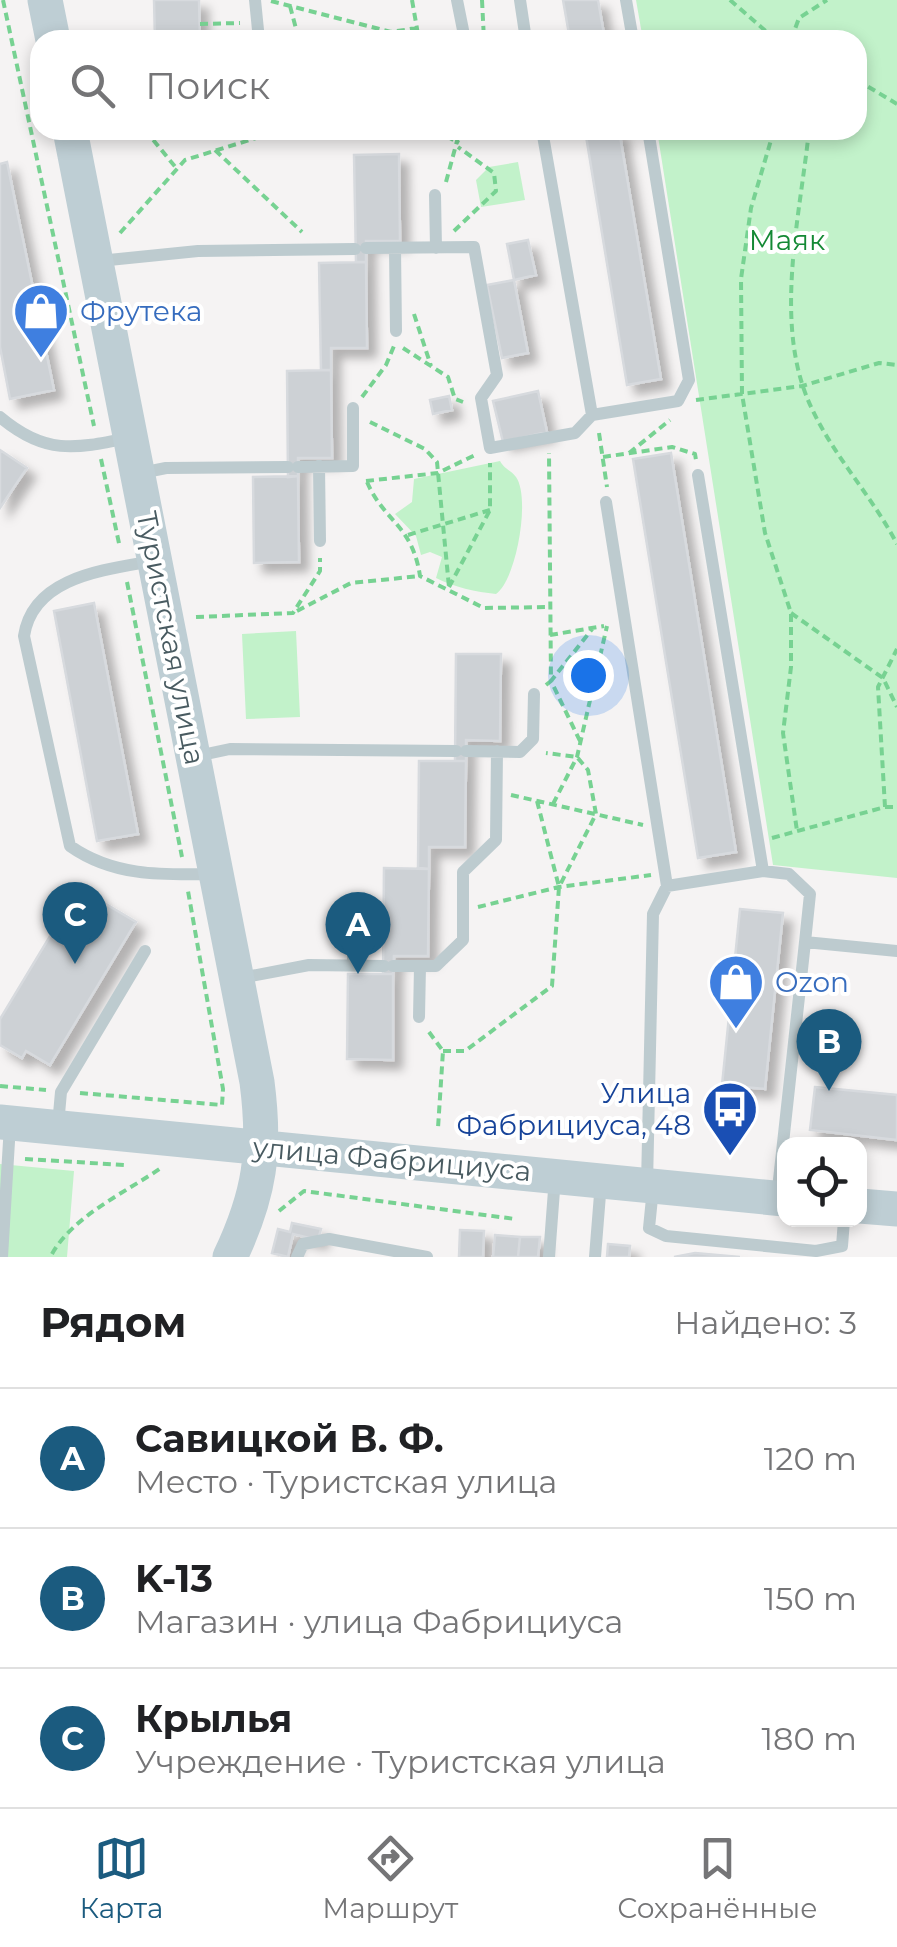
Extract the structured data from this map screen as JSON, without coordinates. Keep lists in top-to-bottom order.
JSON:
{
  "streets": {
    "main road": ["Туристская улица", "улица Фабрициуса"]
  },
  "crossings": [
    ["Туристская улица", "улица Фабрициуса"]
  ],
  "parks": ["Маяк"],
  "places": {
    "shop": ["Фрутека", "Ozon"],
    "bus stop": ["Улица Фабрициуса, 48"]
  },
  "page": {
    "search": "Поиск",
    "pins": ["C", "A", "B"],
    "heading": ["Рядом", "Найдено: 3"],
    "list": [
      {
        "mark": "A",
        "name": "Савицкой В. Ф.",
        "note": "Место · Туристская улица",
        "value": "120 m"
      },
      {
        "mark": "B",
        "name": "K-13",
        "note": "Магазин · улица Фабрициуса",
        "value": "150 m"
      },
      {
        "mark": "C",
        "name": "Крылья",
        "note": "Учреждение · Туристская улица",
        "value": "180 m"
      }
    ],
    "nav": ["Карта", "Маршрут", "Сохранённые"]
  }
}
